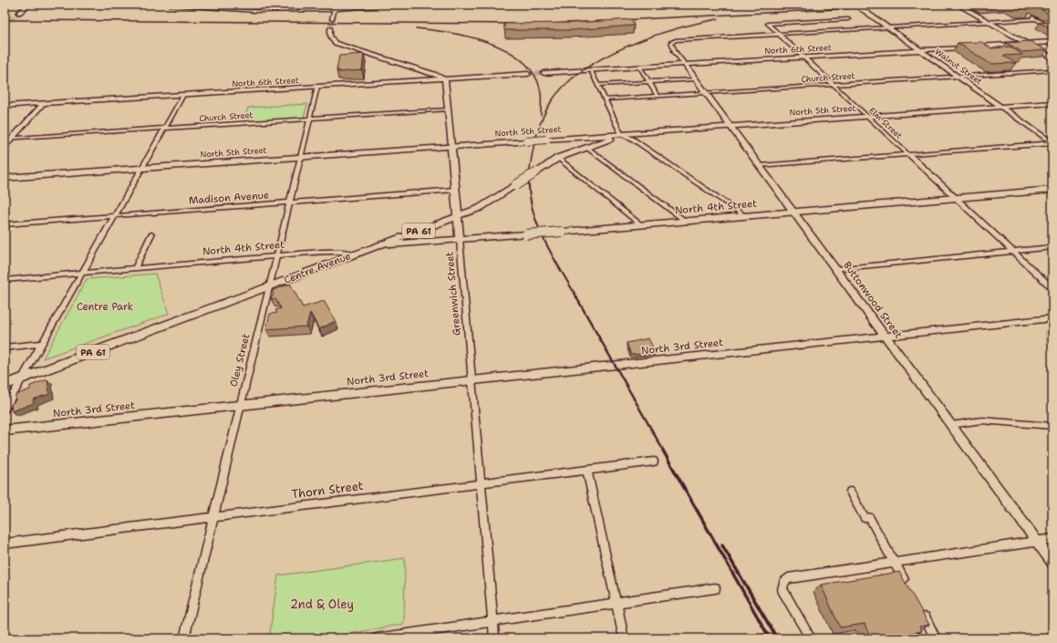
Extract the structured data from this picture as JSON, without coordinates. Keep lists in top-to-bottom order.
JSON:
{
  "streets": {
    "main road": [
      "North 5th Street",
      "North 4th Street",
      "PA 61",
      "Centre Avenue",
      "Greenwich Street"
    ],
    "street": [
      "North 6th Street",
      "Walnut Street",
      "Church Street",
      "Elm Street",
      "Madison Avenue",
      "Buttonwood Street",
      "North 3rd Street",
      "Oley Street",
      "Thorn Street"
    ]
  },
  "crossings": [
    ["North 6th Street", "Walnut Street"],
    ["North 6th Street", "Elm Street"],
    ["North 6th Street", "Greenwich Street"],
    ["North 6th Street", "Buttonwood Street"],
    ["North 6th Street", "Oley Street"],
    ["Walnut Street", "Church Street"],
    ["Walnut Street", "North 5th Street"],
    ["Church Street", "Elm Street"],
    ["Church Street", "Greenwich Street"],
    ["Church Street", "Buttonwood Street"],
    ["Church Street", "Oley Street"],
    ["North 5th Street", "Elm Street"],
    ["North 5th Street", "Centre Avenue"],
    ["North 5th Street", "Greenwich Street"],
    ["North 5th Street", "Buttonwood Street"],
    ["North 5th Street", "Oley Street"],
    ["Elm Street", "North 4th Street"],
    ["Madison Avenue", "Greenwich Street"],
    ["Madison Avenue", "Oley Street"],
    ["North 4th Street", "Centre Avenue"],
    ["North 4th Street", "Greenwich Street"],
    ["North 4th Street", "Buttonwood Street"],
    ["North 4th Street", "Oley Street"],
    ["Centre Avenue", "Greenwich Street"],
    ["Centre Avenue", "Oley Street"],
    ["Greenwich Street", "North 3rd Street"],
    ["Greenwich Street", "Thorn Street"],
    ["Buttonwood Street", "North 3rd Street"],
    ["North 3rd Street", "Oley Street"],
    ["Oley Street", "Thorn Street"]
  ],
  "parks": ["Centre Park", "2nd & Oley"]
}
